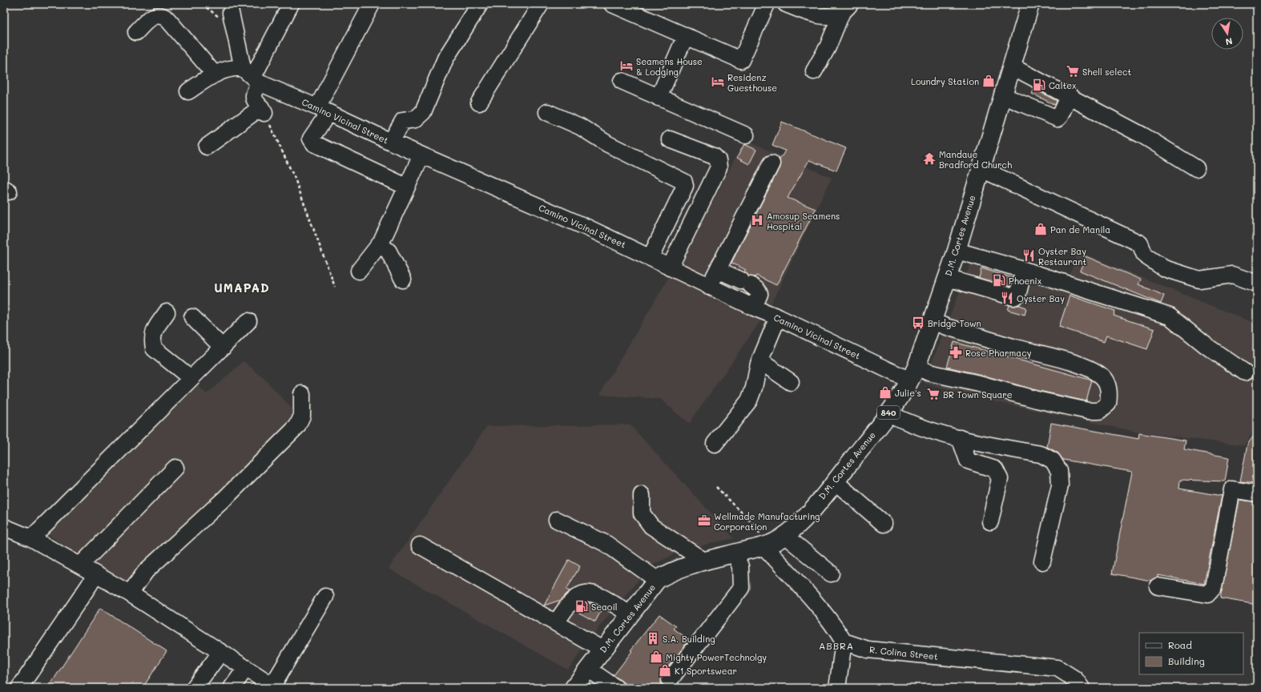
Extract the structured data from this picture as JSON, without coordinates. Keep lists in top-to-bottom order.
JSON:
{
  "streets": {
    "highway": ["D.M. Cortes Avenue", "840"],
    "street": ["Camino Vicinal Street", "R. Colina Street"]
  },
  "crossings": [
    ["Camino Vicinal Street", "D.M. Cortes Avenue"]
  ],
  "districts": ["UMAPAD", "ABBRA"],
  "places": {
    "hotel": ["Seamens House & Lodging", "Residenz Guesthouse"],
    "supermarket": ["Shell select", "BR Town Square"],
    "shop": [
      "Loundry Station",
      "Pan de Manila",
      "Julie's",
      "Mighty PowerTechnolgy",
      "K1 Sportswear"
    ],
    "fuel station": ["Caltex", "Phoenix", "Seaoil"],
    "temple": ["Mandaue Bradford Church"],
    "hospital": ["Amosup Seamens Hospital"],
    "restaurant": ["Oyster Bay Restaurant", "Oyster Bay"],
    "bus stop": ["Bridge Town"],
    "pharmacy": ["Rose Pharmacy"],
    "office": ["Wellmade Manufacturing Corporation"],
    "building": ["S.A. Building"]
  },
  "legend": ["Road", "Building"],
  "north": "bottom"
}
